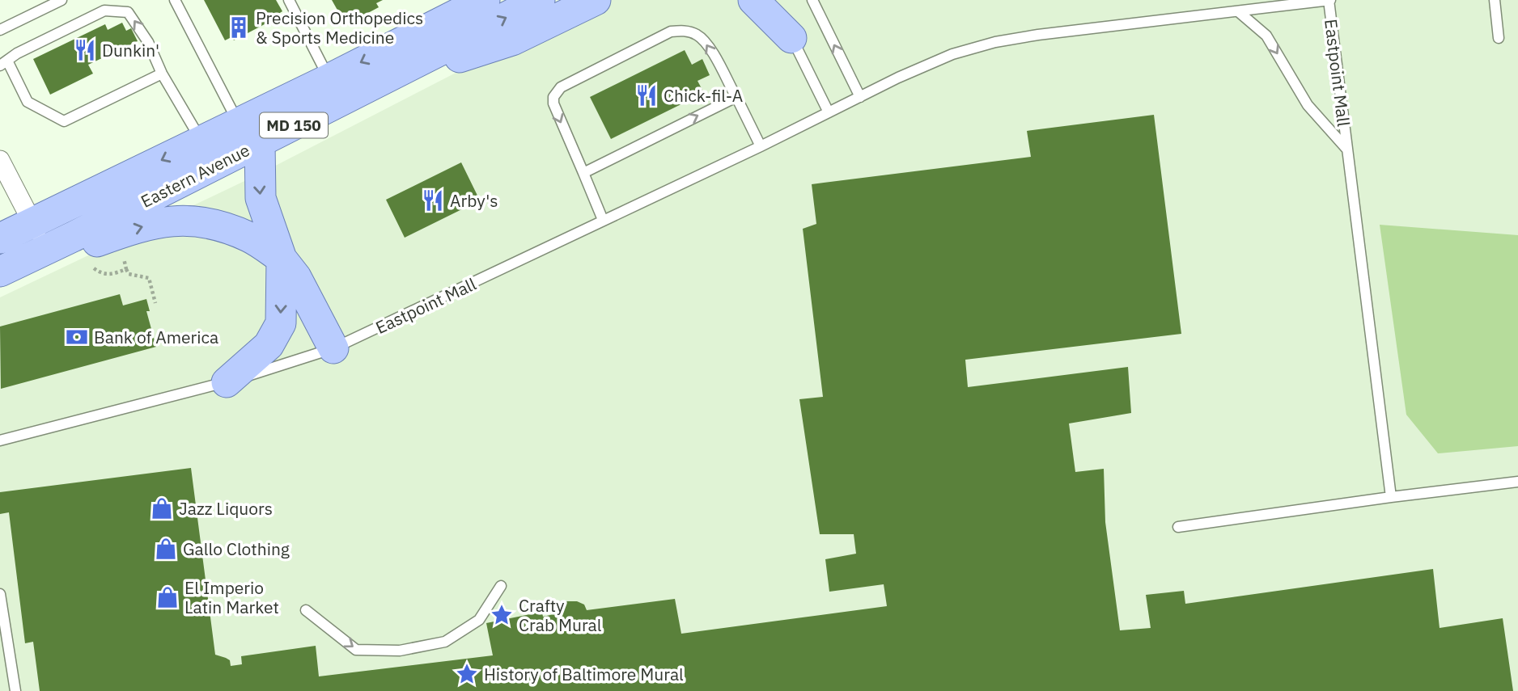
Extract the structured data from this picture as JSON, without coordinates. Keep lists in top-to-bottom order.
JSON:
{
  "streets": {
    "main road": ["MD 150", "Eastern Avenue"],
    "lane": ["Eastpoint Mall"]
  },
  "places": {
    "building": ["Precision Orthopedics & Sports Medicine"],
    "restaurant": ["Dunkin'", "Chick-fil-A", "Arby's"],
    "bank": ["Bank of America"],
    "shop": ["Jazz Liquors", "Gallo Clothing", "El Imperio Latin Market"],
    "place": ["Crafty Crab Mural", "History of Baltimore Mural"]
  }
}
